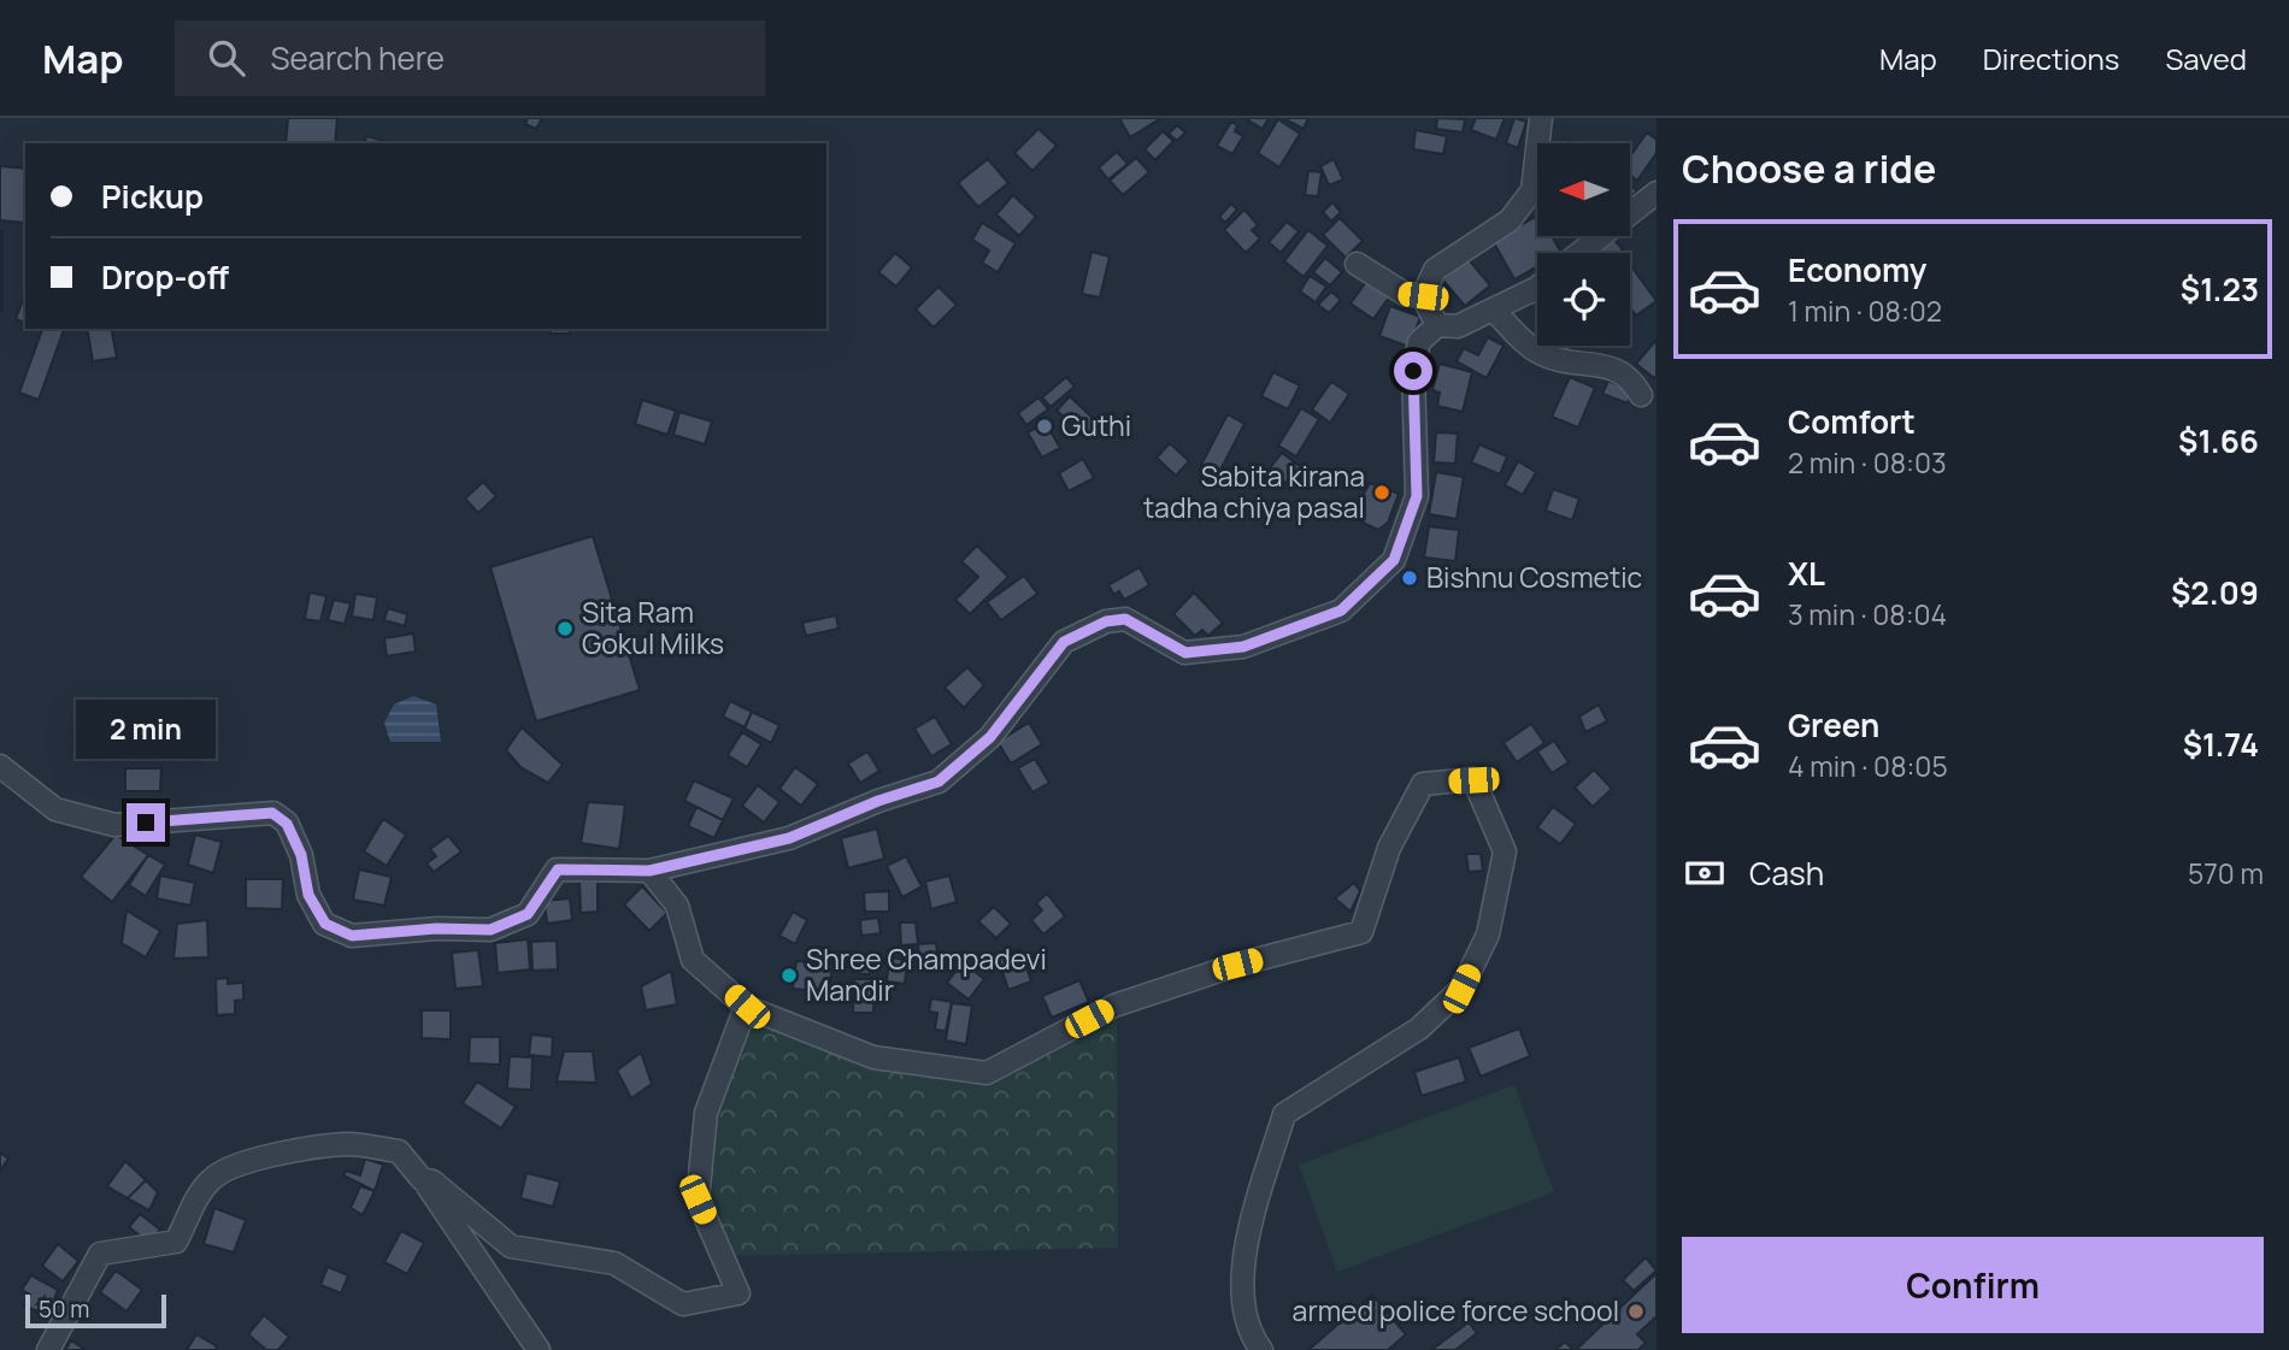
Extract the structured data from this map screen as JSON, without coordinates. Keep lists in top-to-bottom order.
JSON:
{
  "places": [
    "Guthi",
    "Sabita kirana tadha chiya pasal",
    "Bishnu Cosmetic",
    "Sita Ram Gokul Milks",
    "Shree Champadevi Mandir",
    "armed police force school"
  ],
  "scale_bar": "50 m",
  "north": "left",
  "page": {
    "header": "Map",
    "search": "Search here",
    "nav": ["Map", "Directions", "Saved"],
    "heading": "Choose a ride",
    "banner": ["Pickup", "Drop-off"],
    "list": [
      {
        "name": "Economy",
        "note": "1 min · 08:02",
        "value": "$1.23"
      },
      {
        "name": "Comfort",
        "note": "2 min · 08:03",
        "value": "$1.66"
      },
      {
        "name": "XL",
        "note": "3 min · 08:04",
        "value": "$2.09"
      },
      {
        "name": "Green",
        "note": "4 min · 08:05",
        "value": "$1.74"
      }
    ],
    "bubble": "2 min",
    "pay": ["Cash", "570 m"],
    "buttons": "Confirm",
    "scale": "50 m"
  }
}
